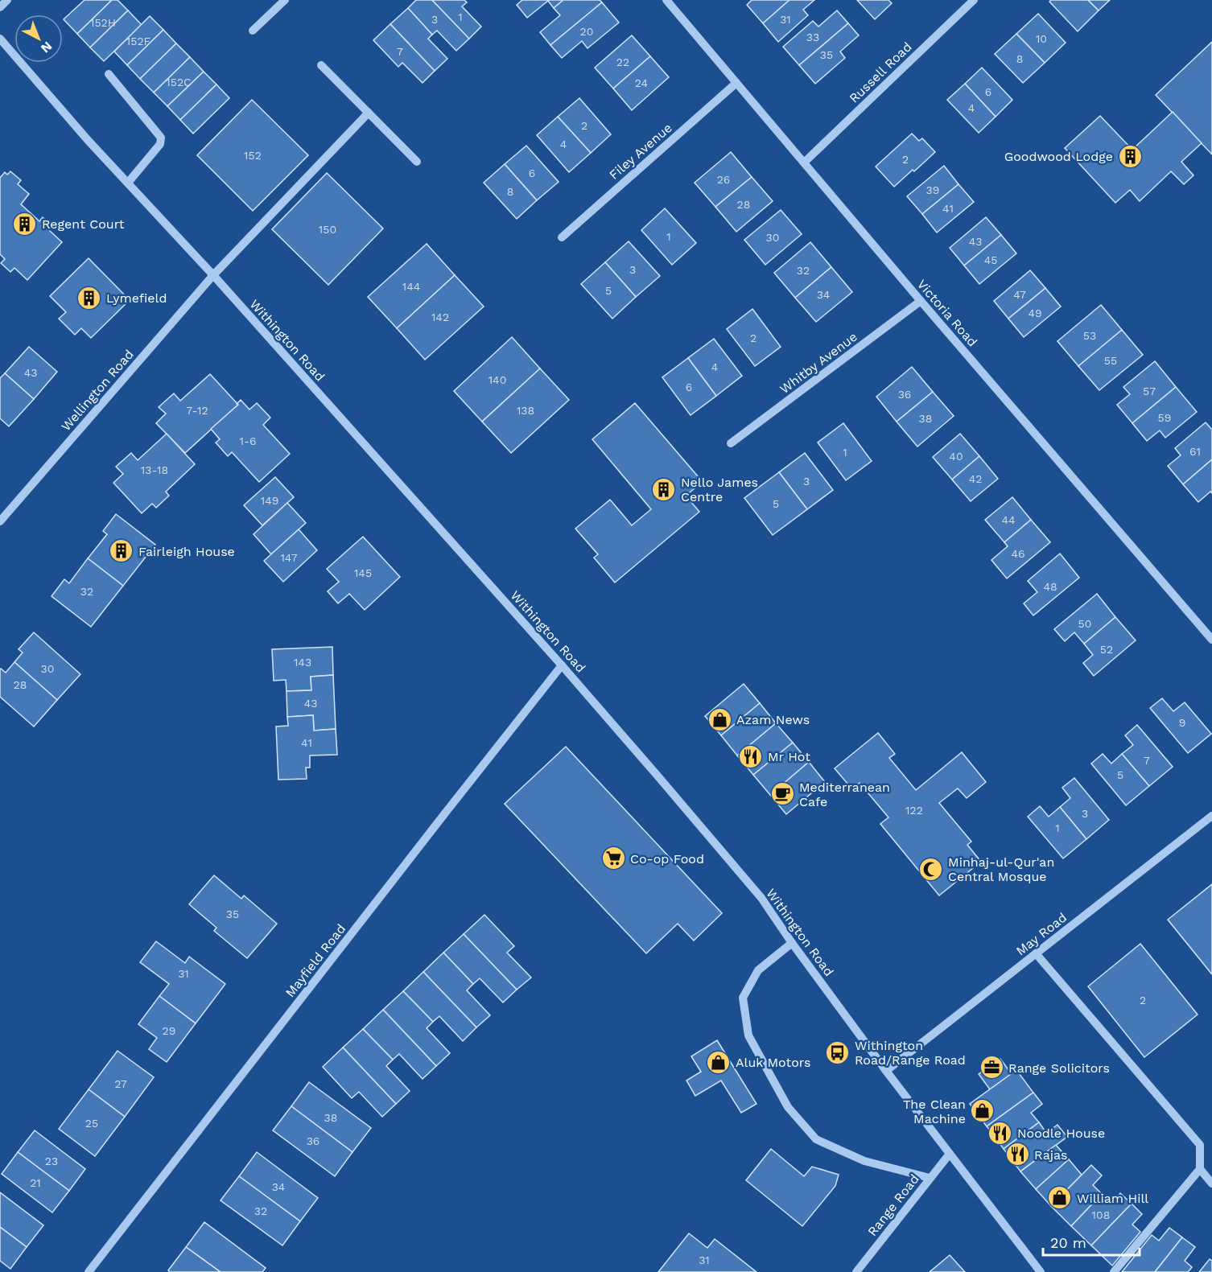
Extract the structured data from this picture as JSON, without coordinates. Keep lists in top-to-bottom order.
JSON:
{
  "streets": {
    "street": [
      "Russell Road",
      "Filey Avenue",
      "Victoria Road",
      "Withington Road",
      "Whitby Avenue",
      "Wellington Road",
      "May Road",
      "Mayfield Road",
      "Range Road"
    ]
  },
  "crossings": [
    ["Russell Road", "Victoria Road"],
    ["Filey Avenue", "Victoria Road"],
    ["Victoria Road", "Whitby Avenue"],
    ["Withington Road", "Wellington Road"],
    ["Withington Road", "May Road"],
    ["Withington Road", "Mayfield Road"],
    ["Withington Road", "Range Road"]
  ],
  "places": {
    "building": [
      "Goodwood Lodge",
      "Regent Court",
      "Lymefield",
      "Nello James Centre",
      "Fairleigh House"
    ],
    "shop": [
      "Azam News",
      "Aluk Motors",
      "The Clean Machine",
      "William Hill"
    ],
    "restaurant": ["Mr Hot", "Noodle House", "Rajas"],
    "cafe": ["Mediterranean Cafe"],
    "supermarket": ["Co-op Food"],
    "mosque": ["Minhaj-ul-Qur'an Central Mosque"],
    "bus stop": ["Withington Road/Range Road"],
    "office": ["Range Solicitors"]
  },
  "house_numbers": [
    "1",
    "3",
    "31",
    "152H",
    "20",
    "33",
    "10",
    "152F",
    "7",
    "35",
    "8",
    "22",
    "152C",
    "24",
    "6",
    "4",
    "2",
    "4",
    "152",
    "2",
    "6",
    "26",
    "39",
    "8",
    "28",
    "41",
    "150",
    "1",
    "30",
    "43",
    "45",
    "3",
    "32",
    "144",
    "5",
    "34",
    "47",
    "49",
    "142",
    "53",
    "2",
    "55",
    "4",
    "43",
    "140",
    "6",
    "57",
    "36",
    "7-12",
    "138",
    "59",
    "38",
    "1-6",
    "61",
    "1",
    "40",
    "13-18",
    "42",
    "3",
    "149",
    "5",
    "44",
    "46",
    "147",
    "145",
    "48",
    "32",
    "50",
    "52",
    "143",
    "30",
    "28",
    "43",
    "9",
    "41",
    "7",
    "5",
    "122",
    "3",
    "1",
    "35",
    "31",
    "2",
    "29",
    "27",
    "38",
    "25",
    "36",
    "23",
    "21",
    "34",
    "32",
    "108",
    "31"
  ],
  "scale_bar": "20 m",
  "north": "bottom right"
}
